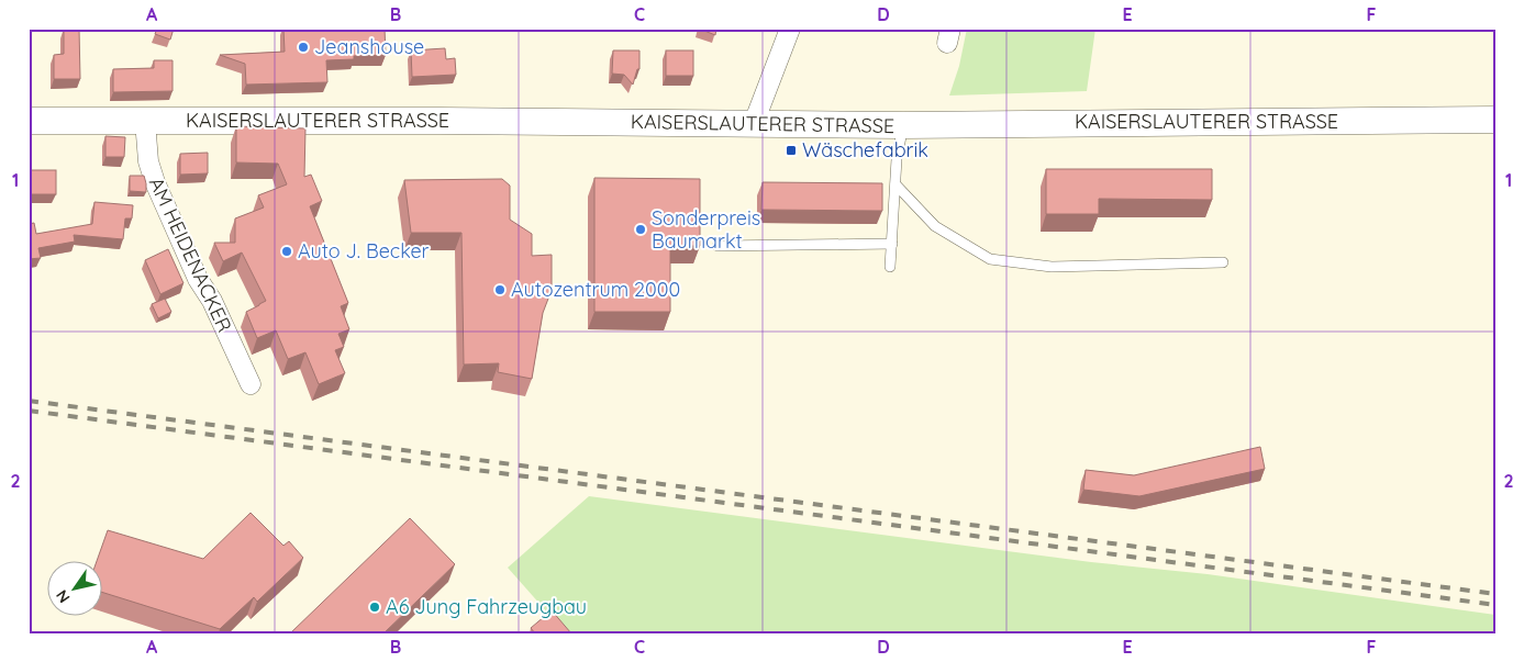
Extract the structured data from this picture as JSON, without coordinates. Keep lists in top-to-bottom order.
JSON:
{
  "streets": {
    "main road": ["KAISERSLAUTERER STRASSE"],
    "street": ["AM HEIDENACKER"]
  },
  "crossings": [
    ["KAISERSLAUTERER STRASSE", "AM HEIDENACKER"]
  ],
  "places": {
    "other": [
      "Jeanshouse",
      "Sonderpreis Baumarkt",
      "Auto J. Becker",
      "Autozentrum 2000",
      "A6 Jung Fahrzeugbau"
    ],
    "transit": ["Wäschefabrik"]
  },
  "north": "bottom left",
  "grid": {
    "columns": [
      "A",
      "B",
      "C",
      "D",
      "E",
      "F"
    ],
    "rows": ["1", "2"]
  }
}
